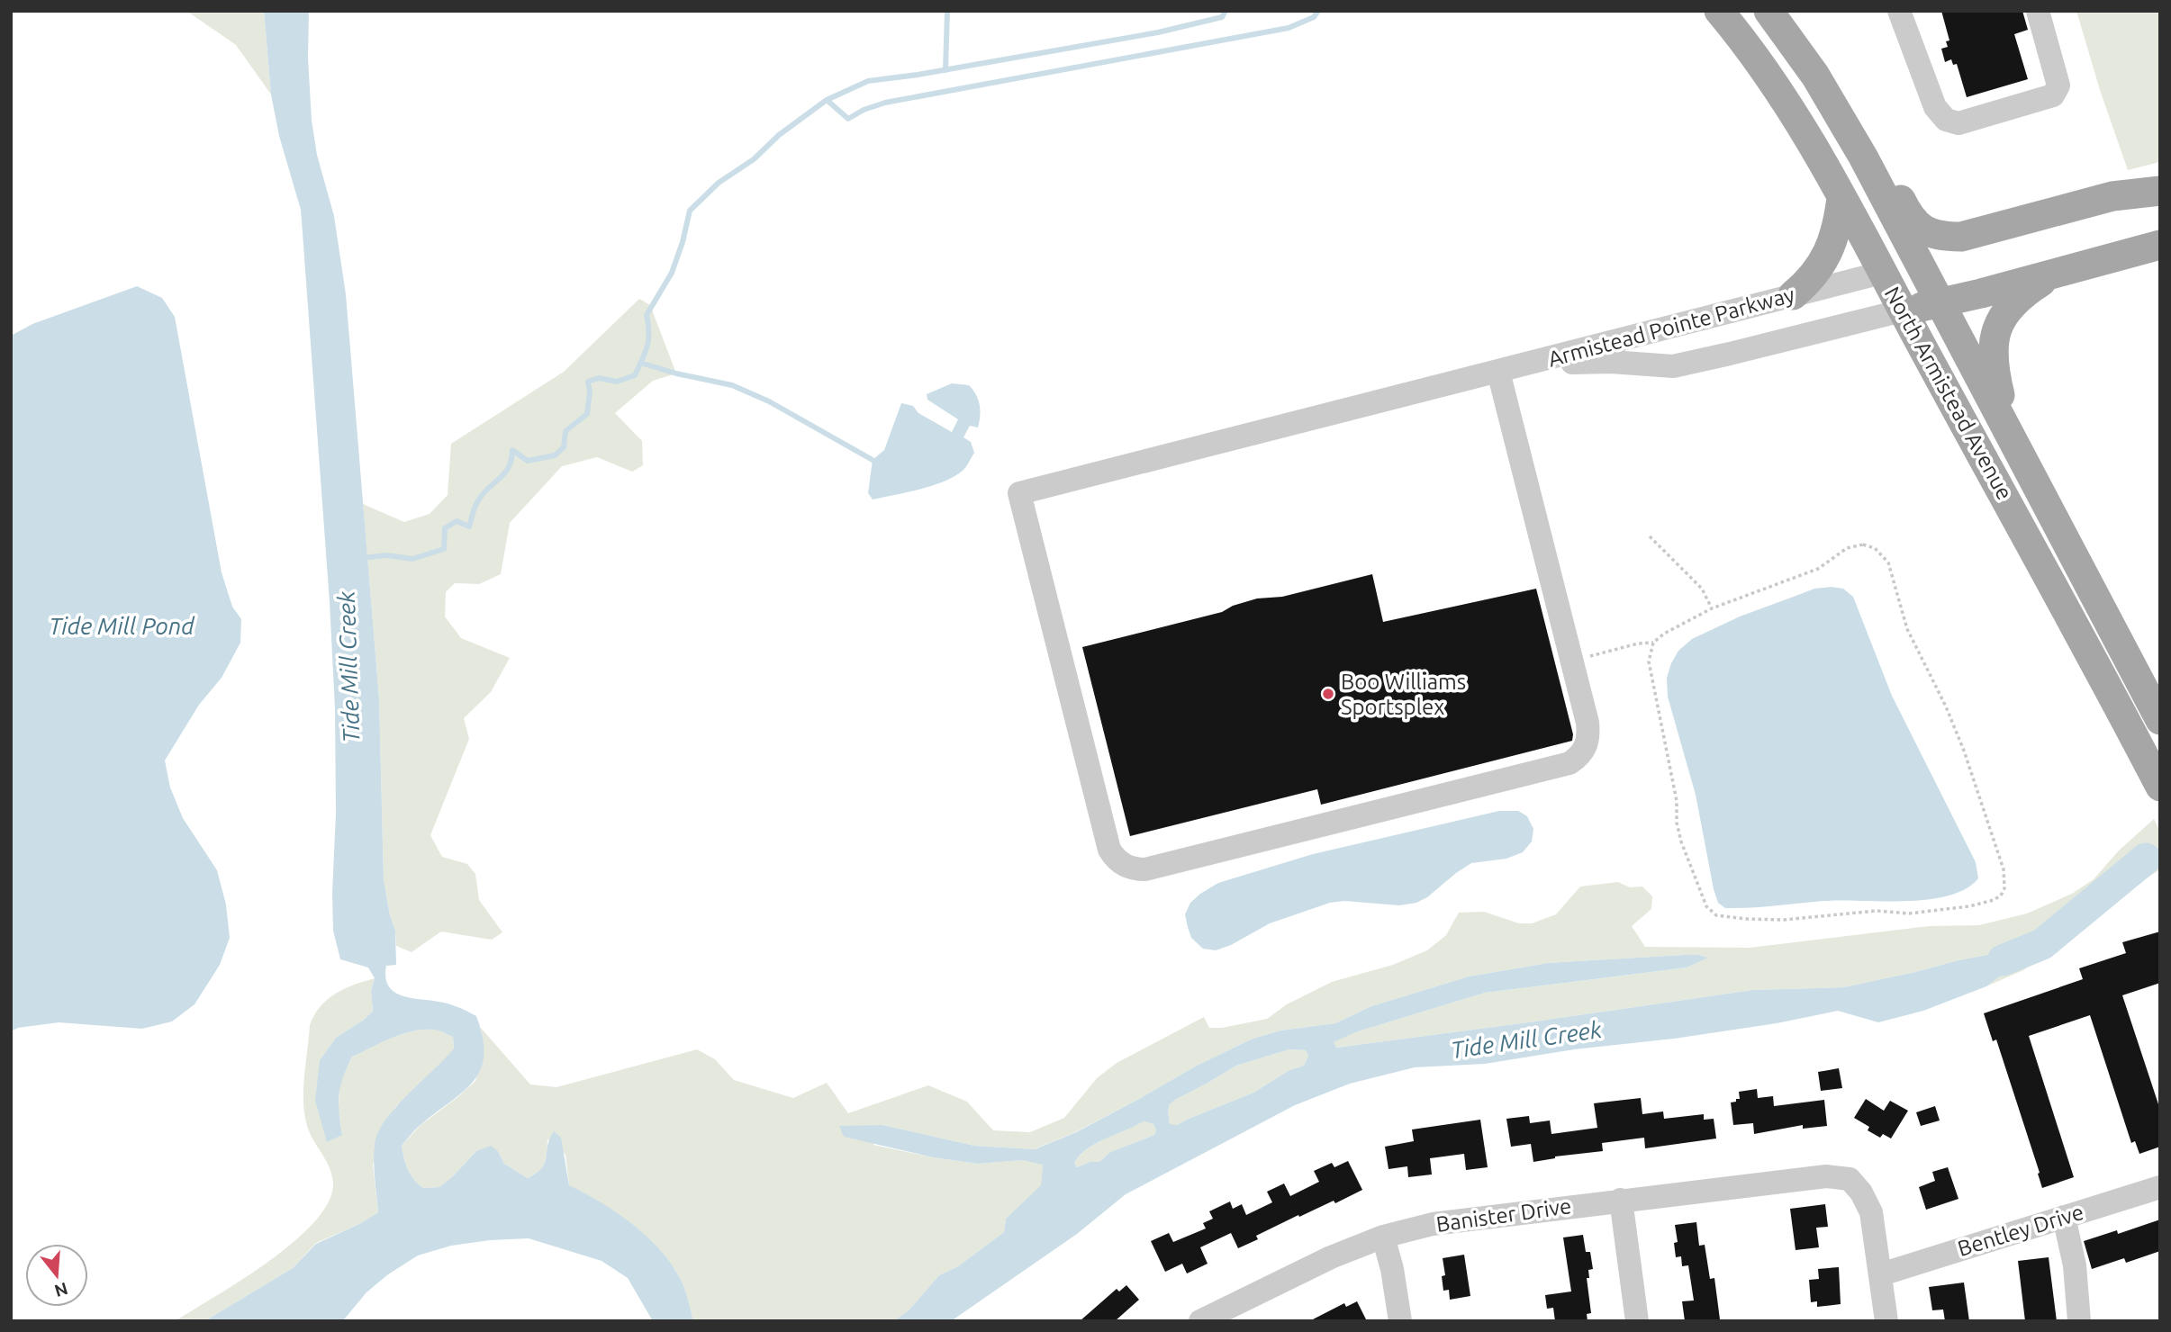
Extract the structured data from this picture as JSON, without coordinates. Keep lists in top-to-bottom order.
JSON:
{
  "streets": {
    "main road": ["North Armistead Avenue"],
    "street": ["Armistead Pointe Parkway", "Banister Drive", "Bentley Drive"]
  },
  "crossings": [
    ["Armistead Pointe Parkway", "North Armistead Avenue"],
    ["Banister Drive", "Bentley Drive"]
  ],
  "water": ["Tide Mill Pond", "Tide Mill Creek"],
  "places": ["Boo Williams Sportsplex"],
  "north": "bottom"
}
